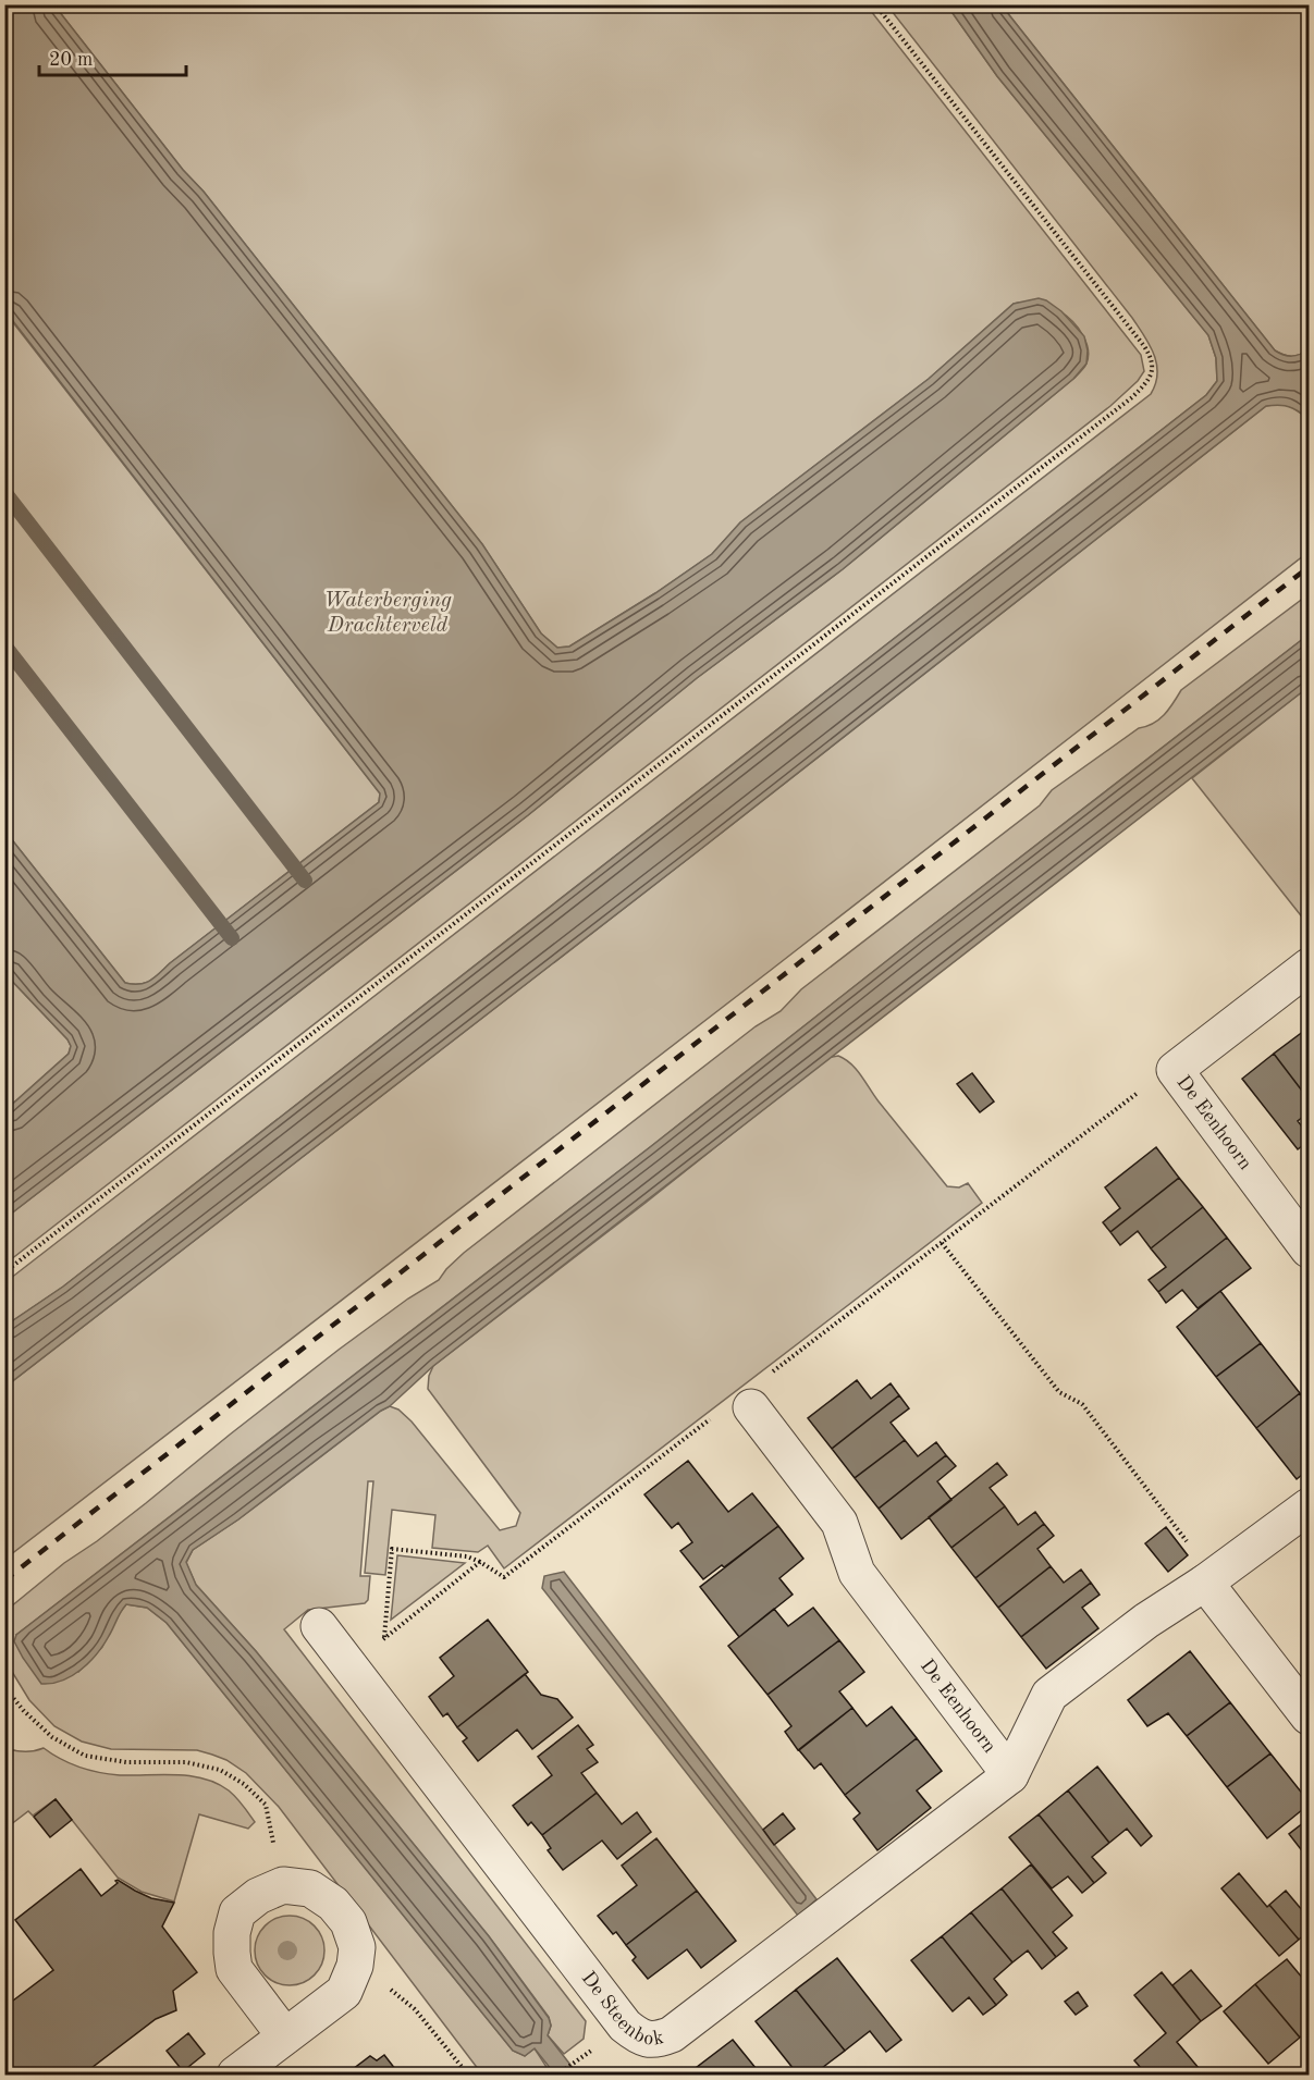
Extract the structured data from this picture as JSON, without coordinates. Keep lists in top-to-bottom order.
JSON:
{
  "streets": {
    "street": ["De Eenhoorn", "De Steenbok"]
  },
  "crossings": [
    ["De Eenhoorn", "De Steenbok"]
  ],
  "water": ["Waterberging Drachterveld"],
  "scale_bar": "20 m"
}
